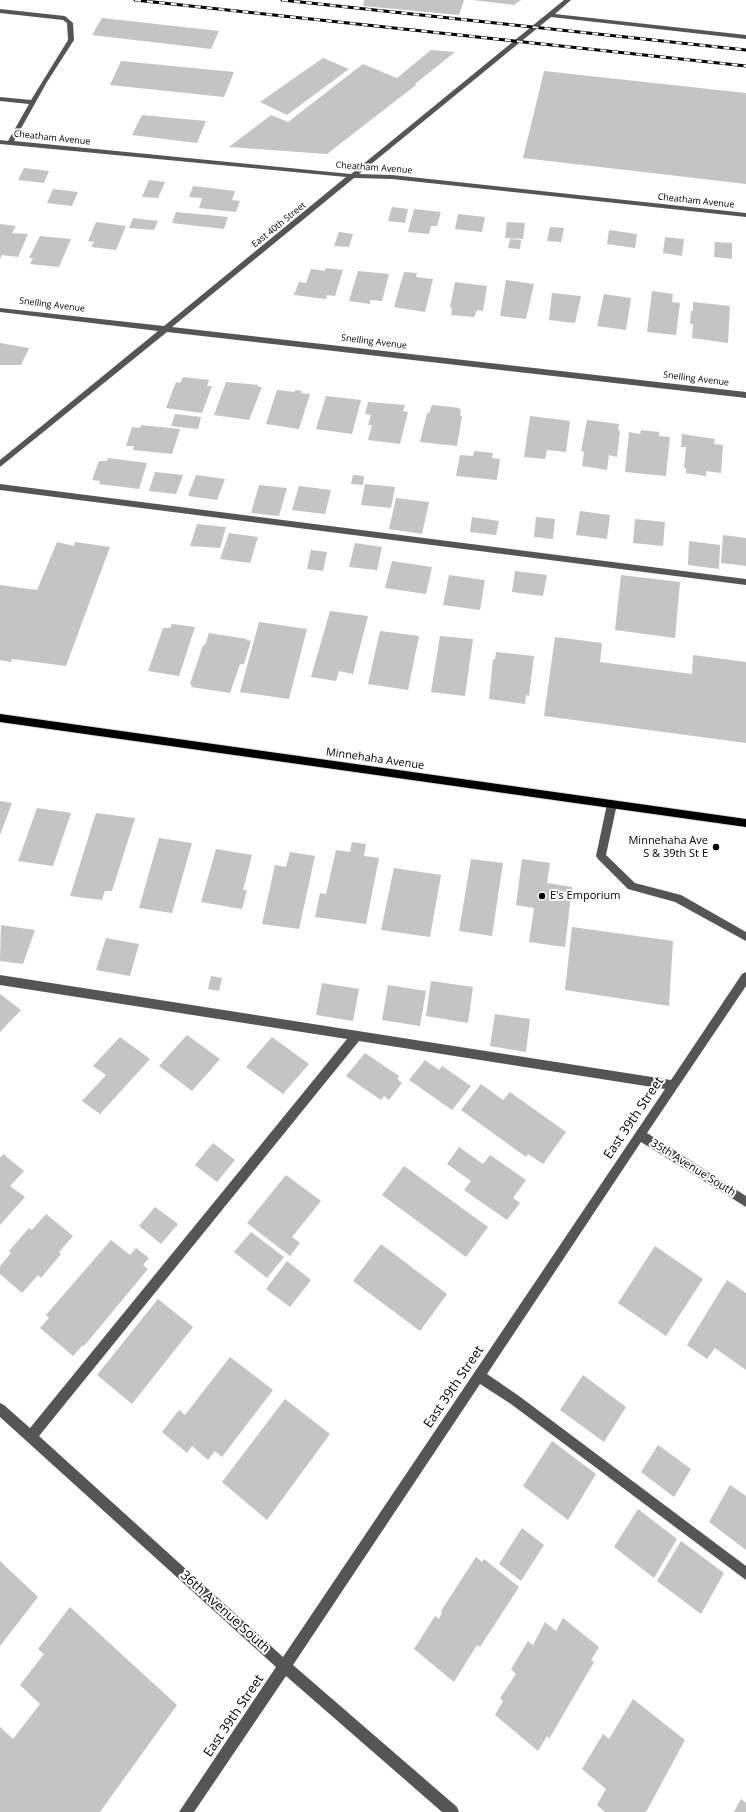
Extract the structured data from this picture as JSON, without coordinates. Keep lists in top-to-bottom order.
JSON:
{
  "streets": {
    "main road": ["Minnehaha Avenue"],
    "street": [
      "Cheatham Avenue",
      "East 40th Street",
      "Snelling Avenue",
      "East 39th Street",
      "35th Avenue South",
      "36th Avenue South"
    ]
  },
  "crossings": [
    ["Cheatham Avenue", "East 40th Street"],
    ["East 40th Street", "Snelling Avenue"],
    ["East 39th Street", "35th Avenue South"],
    ["East 39th Street", "36th Avenue South"]
  ],
  "places": ["Minnehaha Ave S & 39th St E", "E's Emporium"]
}
